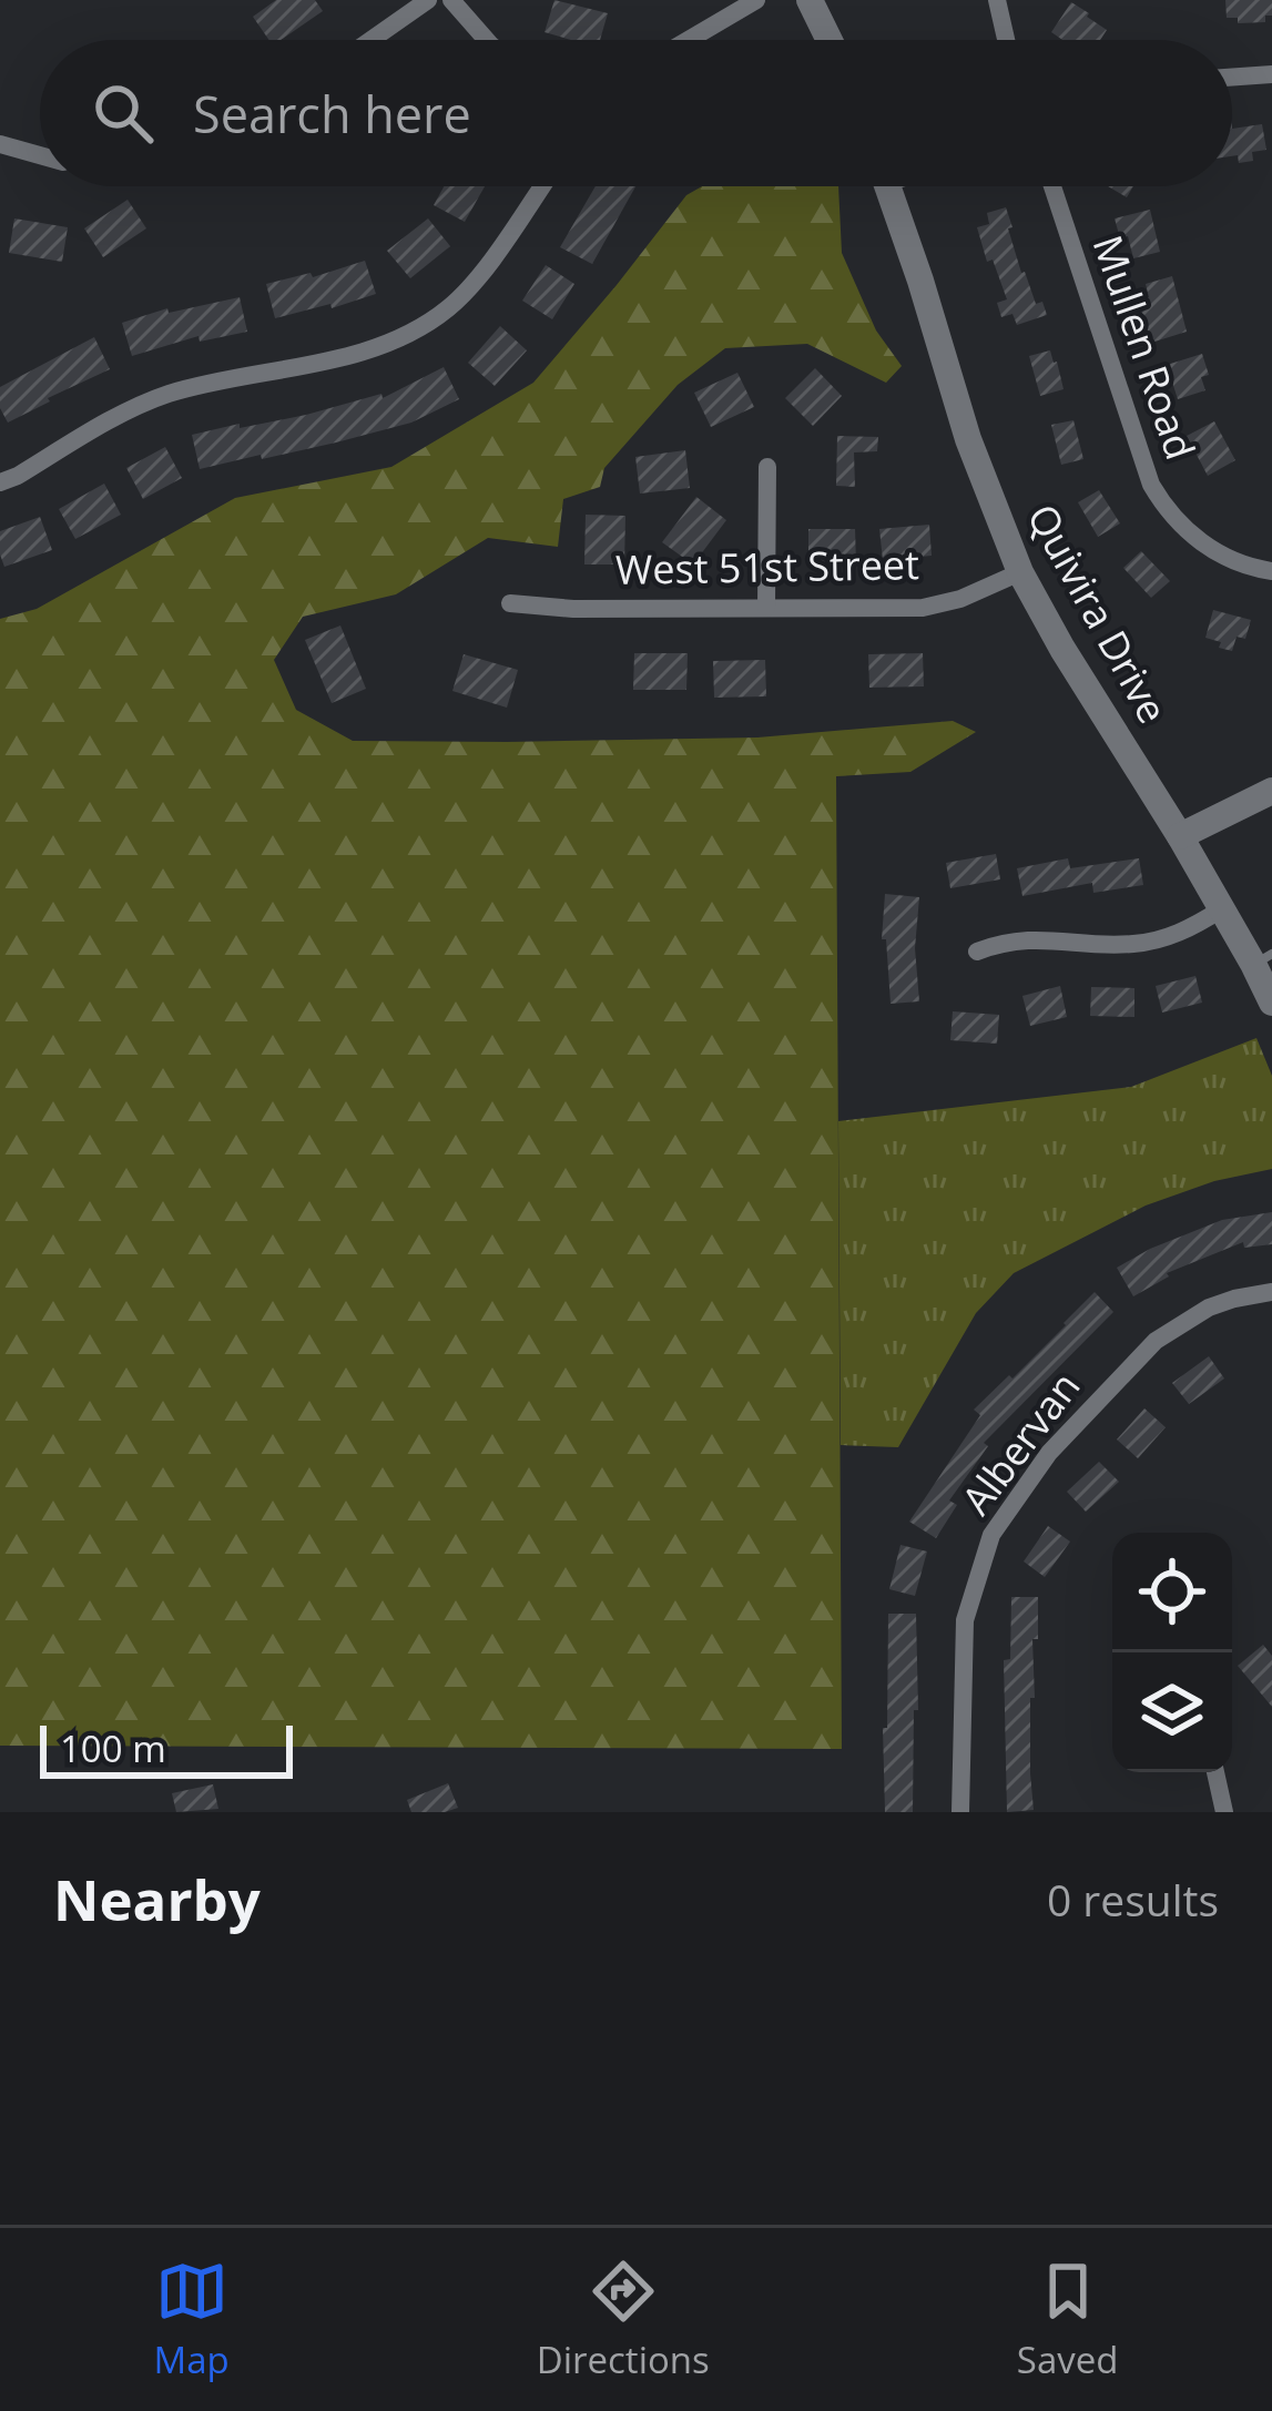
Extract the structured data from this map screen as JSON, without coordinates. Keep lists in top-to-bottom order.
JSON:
{
  "streets": {
    "main road": ["Quivira Drive"],
    "street": ["Mullen Road", "West 51st Street", "Albervan"]
  },
  "crossings": [
    ["West 51st Street", "Quivira Drive"]
  ],
  "scale_bar": "100 m",
  "page": {
    "search": "Search here",
    "scale": "100 m",
    "heading": ["Nearby", "0 results"],
    "nav": ["Map", "Directions", "Saved"]
  }
}
